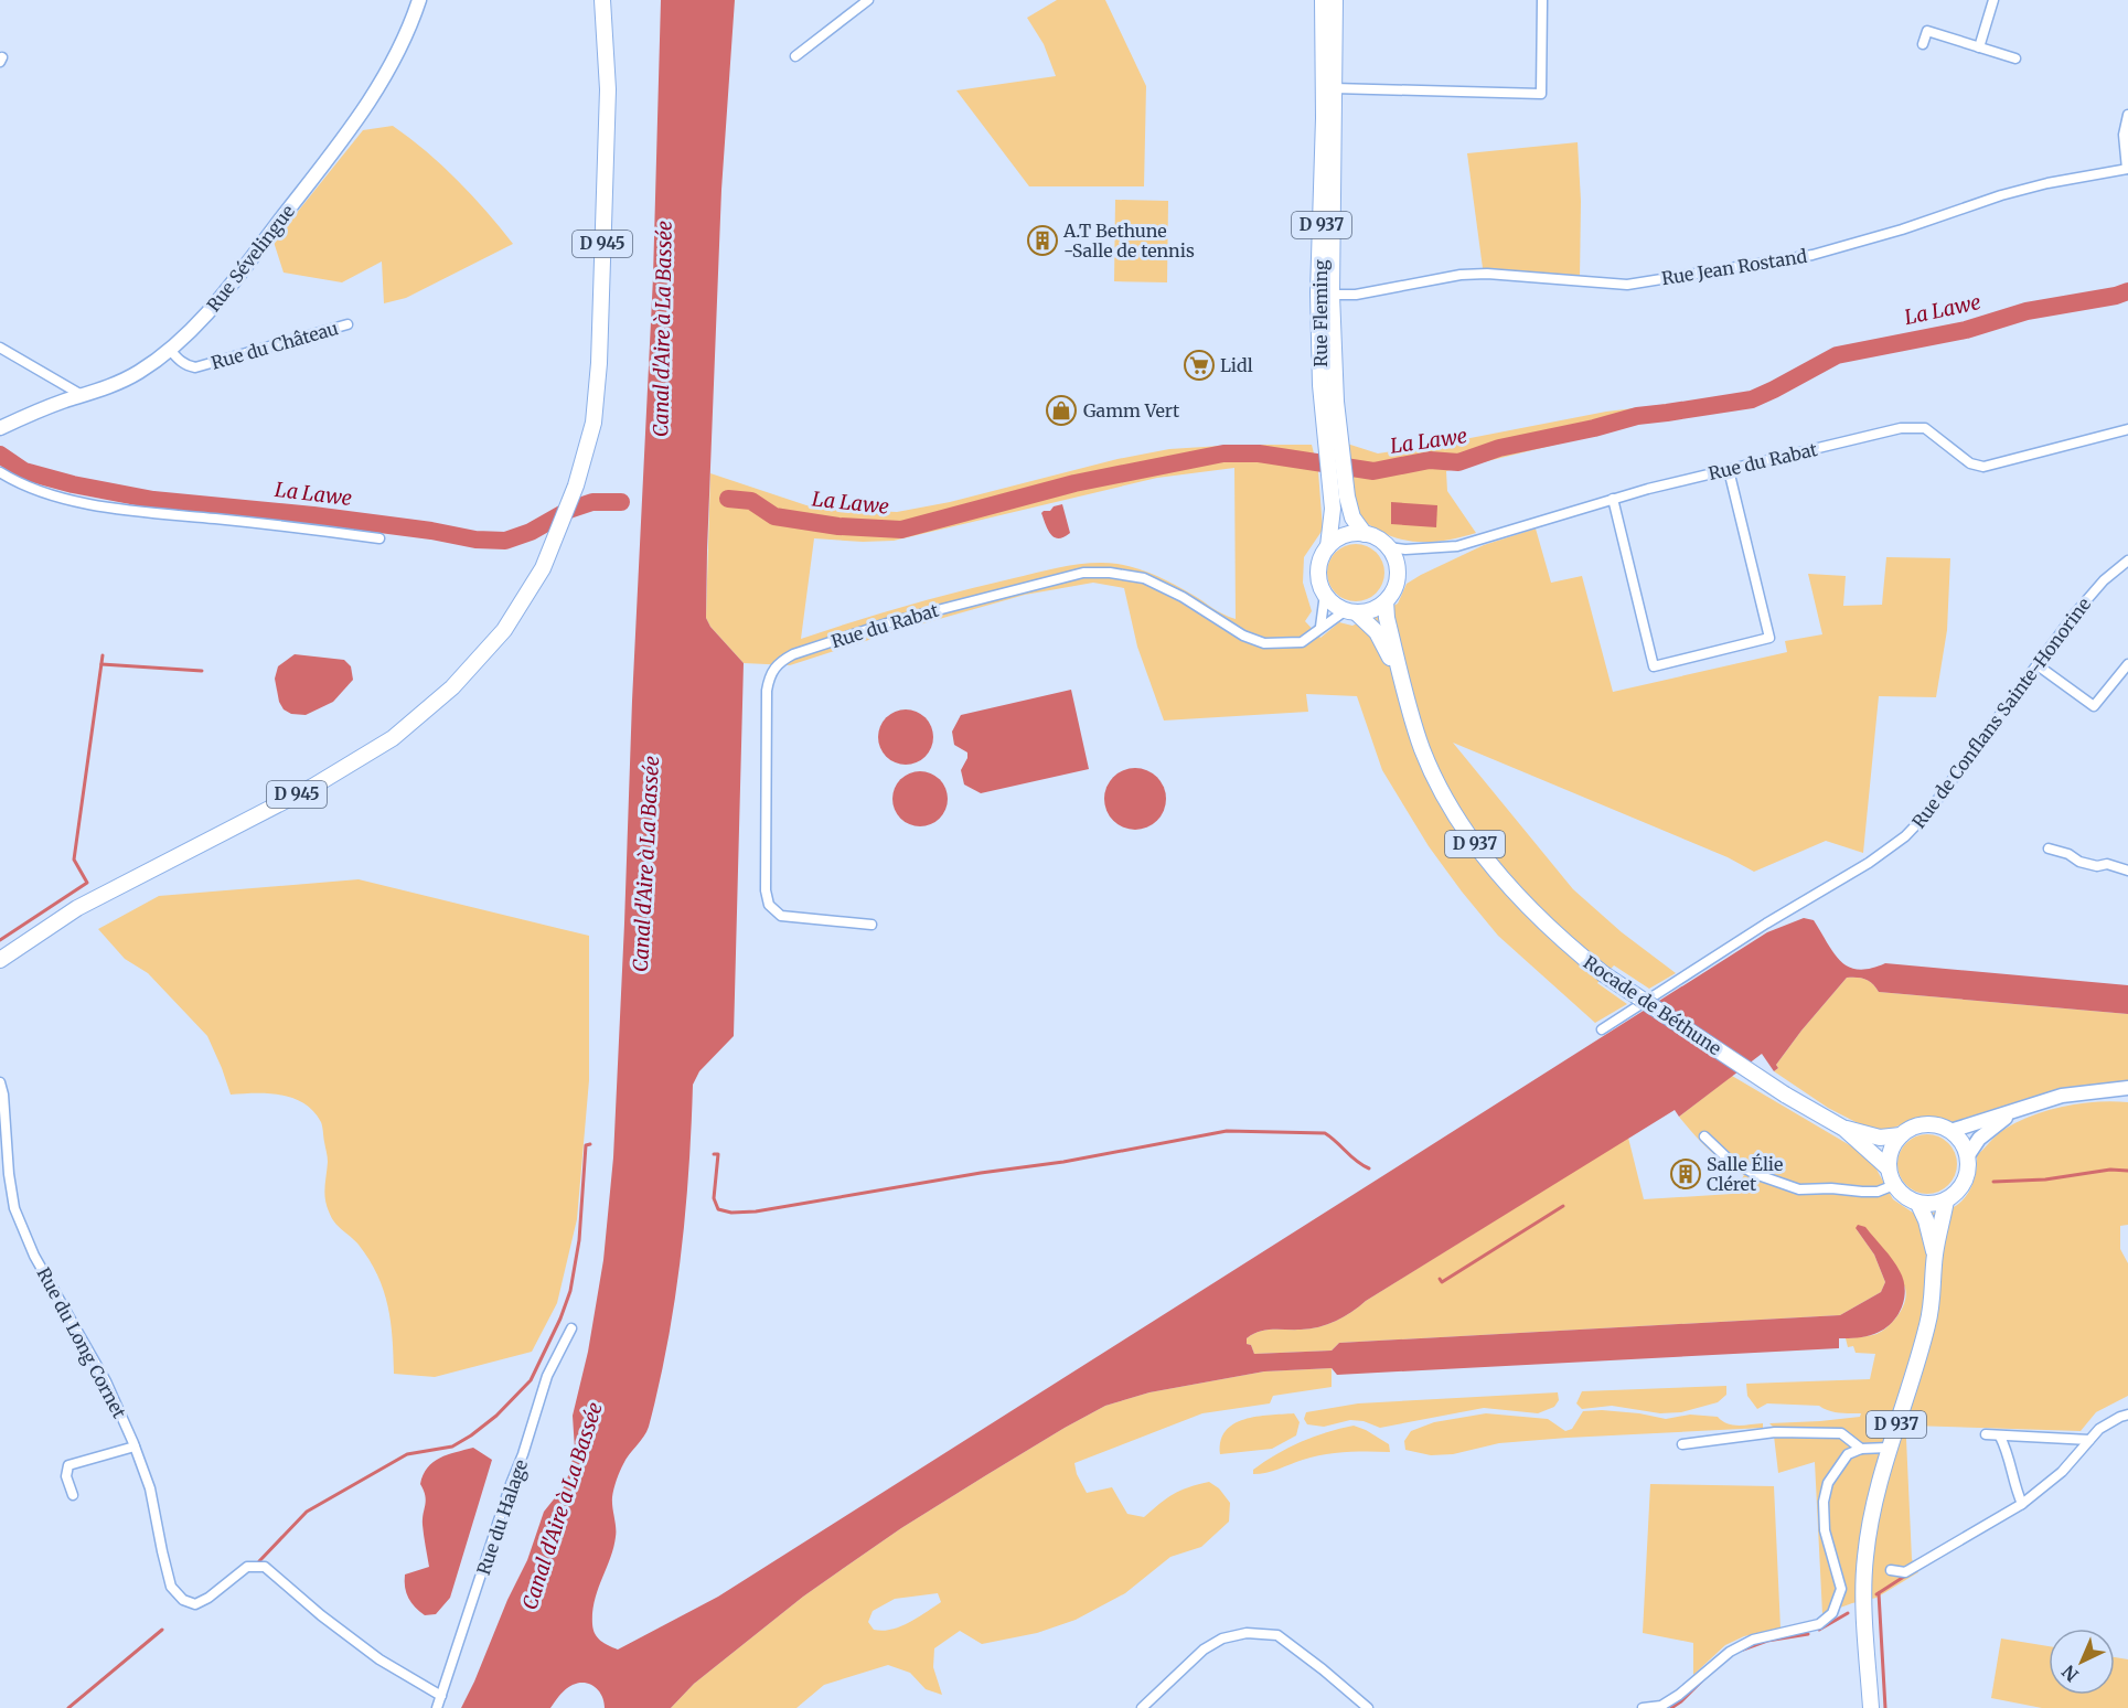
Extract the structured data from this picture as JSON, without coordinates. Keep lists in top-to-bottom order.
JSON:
{
  "streets": {
    "main road": [
      "D 937",
      "D 945",
      "Rue Sévelingue",
      "Rue Fleming",
      "Rocade de Béthune"
    ],
    "street": [
      "Rue Jean Rostand",
      "Rue du Château",
      "Rue du Rabat",
      "Rue de Conflans Sainte-Honorine",
      "Rue du Long Cornet",
      "Rue du Halage"
    ]
  },
  "crossings": [
    ["D 937", "Rocade de Béthune"],
    ["Rue Sévelingue", "Rue du Château"],
    ["Rue Jean Rostand", "Rue Fleming"],
    ["Rue Fleming", "Rue du Rabat"],
    ["Rue Fleming", "Rocade de Béthune"],
    ["Rue du Rabat", "Rocade de Béthune"],
    ["Rue du Long Cornet", "Rue du Halage"]
  ],
  "water": ["La Lawe", "Canal d'Aire à La Bassée"],
  "places": {
    "building": ["A.T Bethune -Salle de tennis", "Salle Élie Cléret"],
    "supermarket": ["Lidl"],
    "shop": ["Gamm Vert"]
  },
  "north": "bottom left"
}
